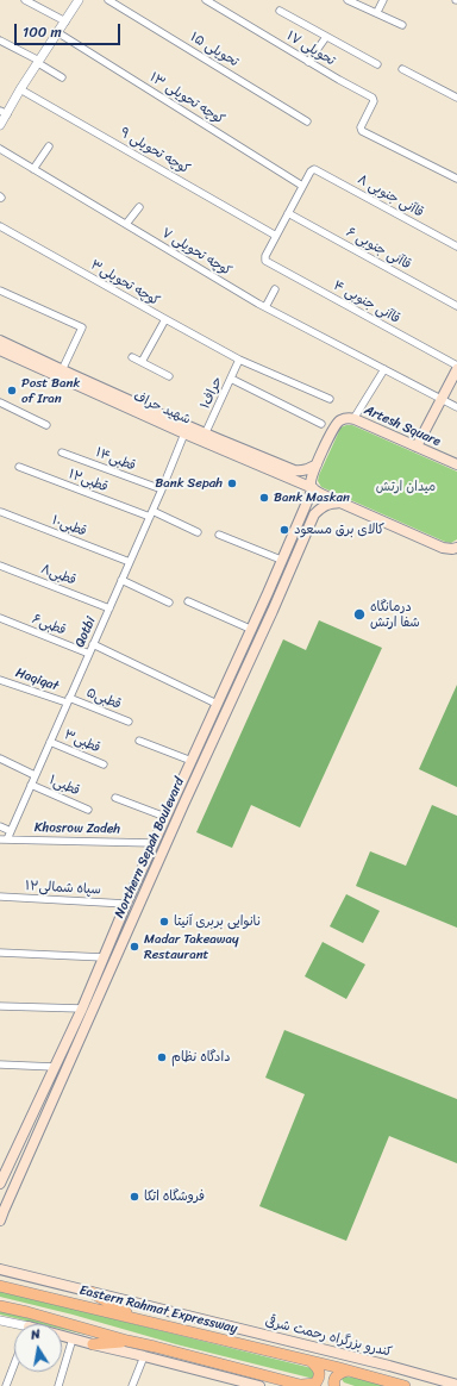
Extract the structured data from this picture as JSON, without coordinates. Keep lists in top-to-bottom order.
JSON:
{
  "streets": {
    "highway": ["Eastern Rahmat Expressway"],
    "main road": [
      "شهید حراف",
      "Artesh Square",
      "Northern Sepah Boulevard",
      "کندرو بزرگراه رحمت شرقی"
    ],
    "street": [
      "تحویلی ۱۷",
      "تحویلی ۱۵",
      "کوچه تحویلی ۱۳",
      "کوچه تحویلی ۹",
      "قاآنی جنوبی ۸",
      "قاآنی جنوبی ۶",
      "کوچه تحویلی ۷",
      "کوچه تحویلی۳",
      "قاآنی جنوبی ۴",
      "حراف۱",
      "قطبی۱۴",
      "قطبی۱۲",
      "قطبی۱۰",
      "قطبی۸",
      "قطبی۶",
      "Qotbi",
      "Haqiqat",
      "قطبی۵",
      "قطبی۳",
      "قطبی۱",
      "Khosrow Zadeh",
      "سپاه شمالی۱۲"
    ]
  },
  "crossings": [
    ["کوچه تحویلی ۱۳", "قاآنی جنوبی ۸"],
    ["کوچه تحویلی ۹", "قاآنی جنوبی ۴"],
    ["کوچه تحویلی۳", "حراف۱"],
    ["شهید حراف", "Artesh Square"],
    ["شهید حراف", "Qotbi"],
    ["شهید حراف", "Northern Sepah Boulevard"],
    ["Artesh Square", "Northern Sepah Boulevard"],
    ["قطبی۱۴", "Qotbi"],
    ["قطبی۱۲", "Qotbi"],
    ["قطبی۱۰", "Qotbi"],
    ["قطبی۸", "Qotbi"],
    ["قطبی۶", "Qotbi"],
    ["Qotbi", "Haqiqat"],
    ["Qotbi", "قطبی۵"],
    ["Qotbi", "قطبی۳"],
    ["Qotbi", "قطبی۱"],
    ["Qotbi", "Khosrow Zadeh"],
    ["Haqiqat", "قطبی۵"],
    ["Khosrow Zadeh", "Northern Sepah Boulevard"],
    ["Northern Sepah Boulevard", "سپاه شمالی۱۲"]
  ],
  "parks": ["میدان ارتش"],
  "places": [
    "Post Bank of Iran",
    "Bank Sepah",
    "Bank Maskan",
    "کالای برق مسعود",
    "درمانگاه شفا ارتش",
    "نانوایی بربری آنیتا",
    "Madar Takeaway Restaurant",
    "دادگاه نظام",
    "فروشگاه اتکا"
  ],
  "scale_bar": "100 m",
  "north": "top"
}
